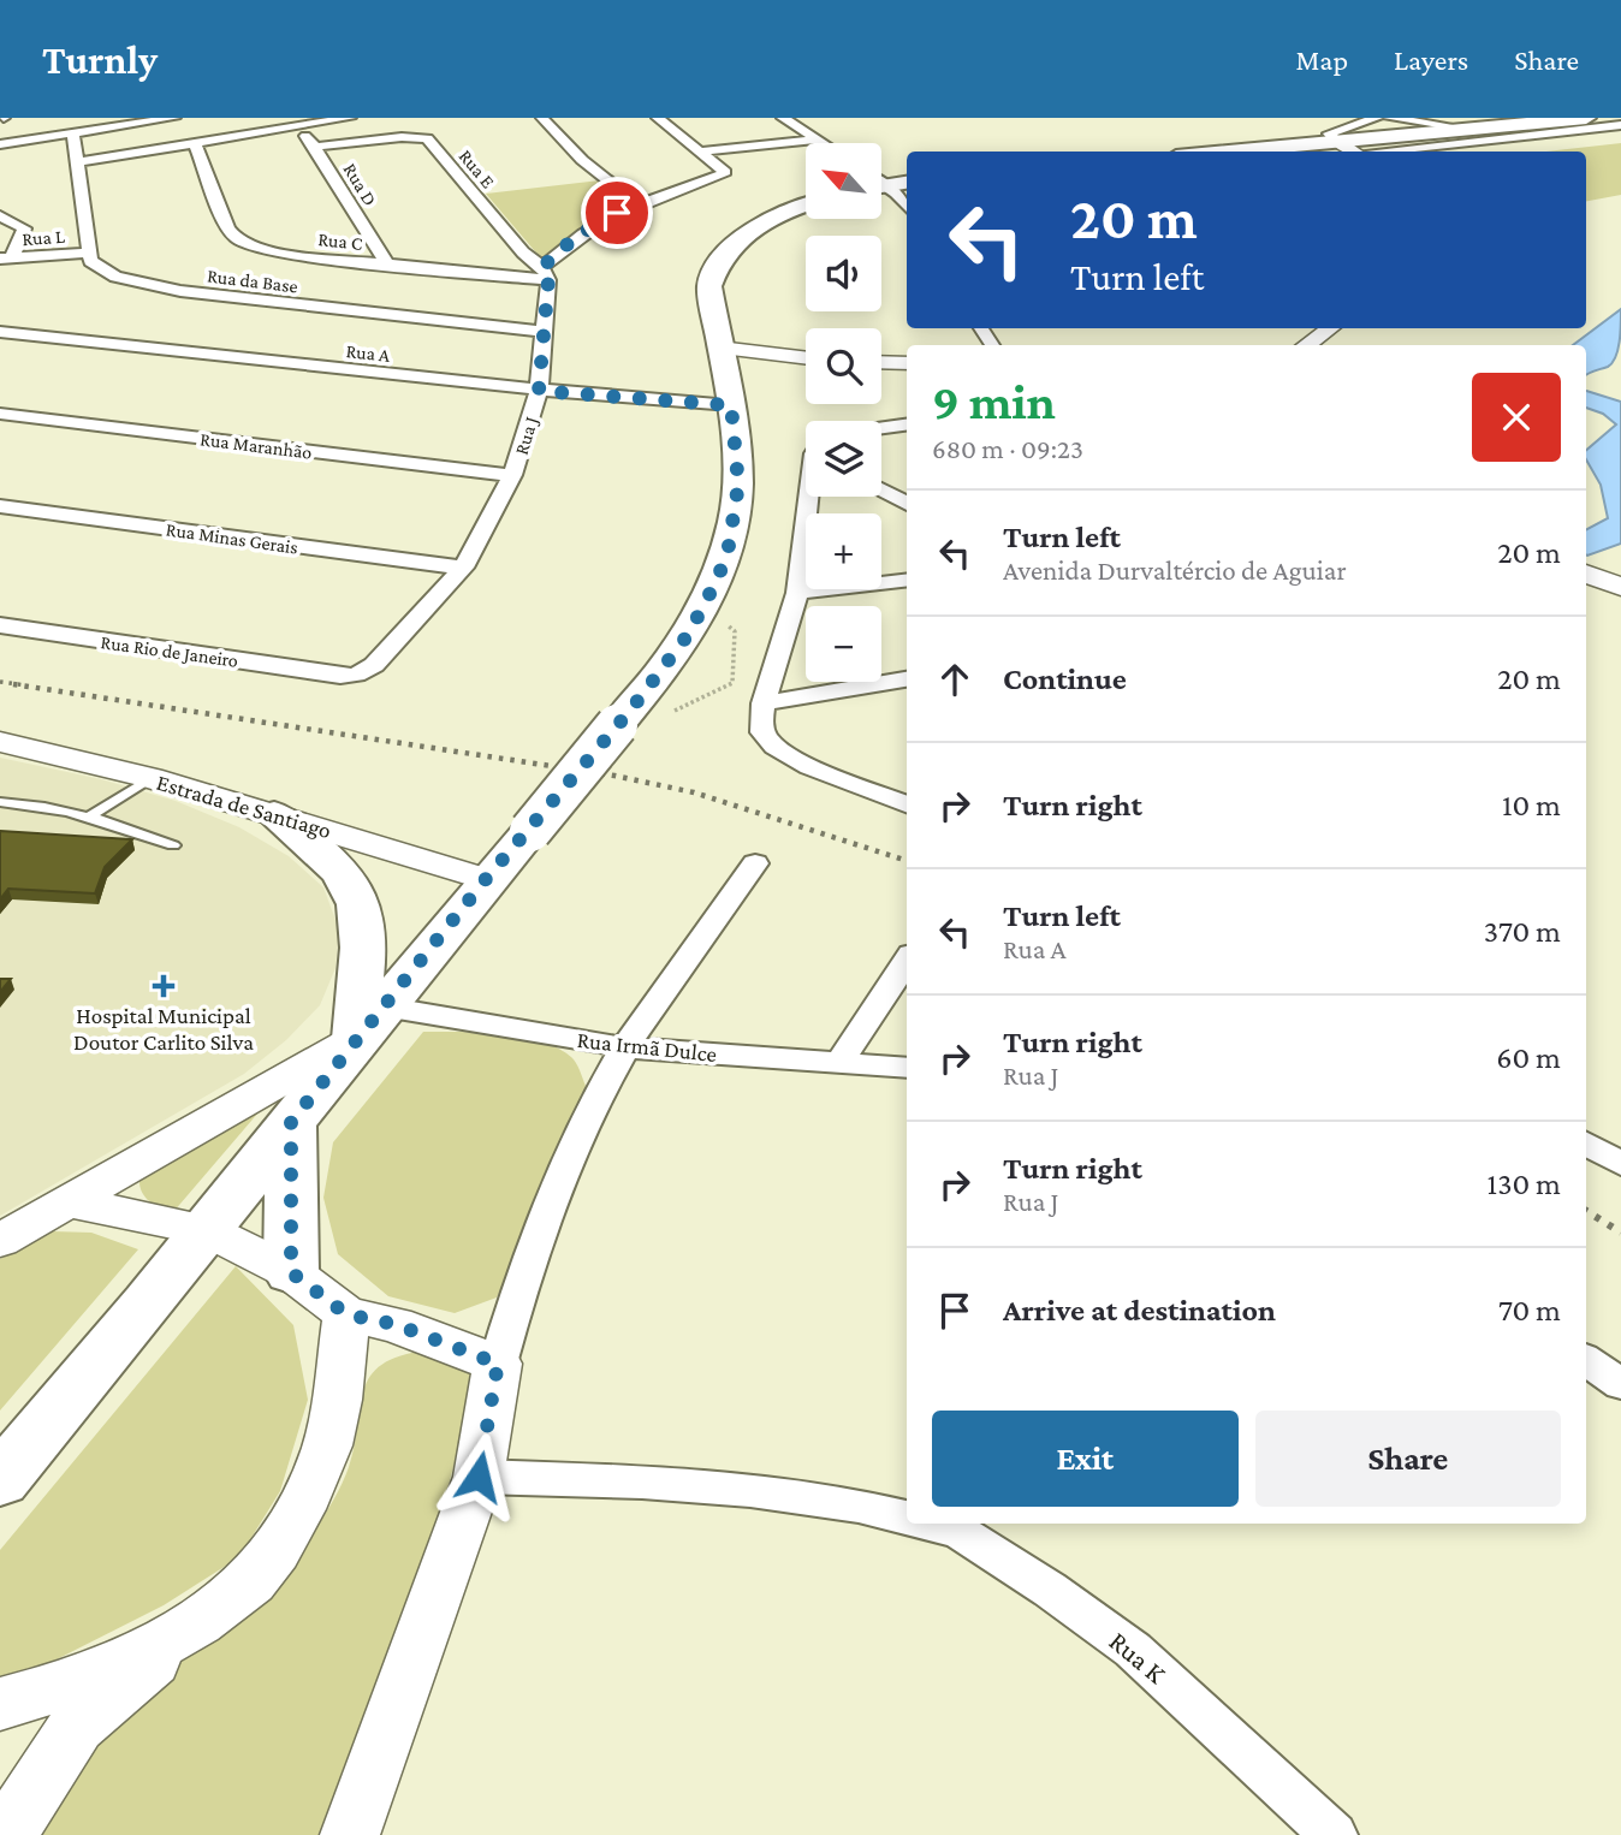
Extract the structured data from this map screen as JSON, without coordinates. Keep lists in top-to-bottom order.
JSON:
{
  "streets": {
    "street": [
      "Rua E",
      "Rua D",
      "Rua L",
      "Rua C",
      "Rua da Base",
      "Rua A",
      "Rua J",
      "Rua Maranhão",
      "Rua Minas Gerais",
      "Rua Rio de Janeiro",
      "Estrada de Santiago",
      "Rua Irmã Dulce",
      "Rua K"
    ]
  },
  "crossings": [
    ["Rua E", "Rua D"],
    ["Rua E", "Rua C"],
    ["Rua E", "Rua J"],
    ["Rua D", "Rua C"],
    ["Rua L", "Rua da Base"],
    ["Rua C", "Rua J"],
    ["Rua da Base", "Rua J"],
    ["Rua A", "Rua J"],
    ["Rua J", "Rua Maranhão"],
    ["Rua J", "Rua Minas Gerais"],
    ["Rua J", "Rua Rio de Janeiro"]
  ],
  "places": {
    "health": ["Hospital Municipal Doutor Carlito Silva"]
  },
  "north": "top left",
  "page": {
    "header": "Turnly",
    "nav": ["Map", "Layers", "Share"],
    "map_buttons": ["+", "−"],
    "turn": ["20 m", "Turn left"],
    "heading": ["9 min", "680 m · 09:23"],
    "list": [
      {
        "name": "Turn left",
        "note": "Avenida Durvaltércio de Aguiar",
        "value": "20 m"
      },
      {
        "name": "Continue",
        "value": "20 m"
      },
      {
        "name": "Turn right",
        "value": "10 m"
      },
      {
        "name": "Turn left",
        "note": "Rua A",
        "value": "370 m"
      },
      {
        "name": "Turn right",
        "note": "Rua J",
        "value": "60 m"
      },
      {
        "name": "Turn right",
        "note": "Rua J",
        "value": "130 m"
      },
      {
        "name": "Arrive at destination",
        "value": "70 m"
      }
    ],
    "buttons": ["Exit", "Share"]
  }
}
